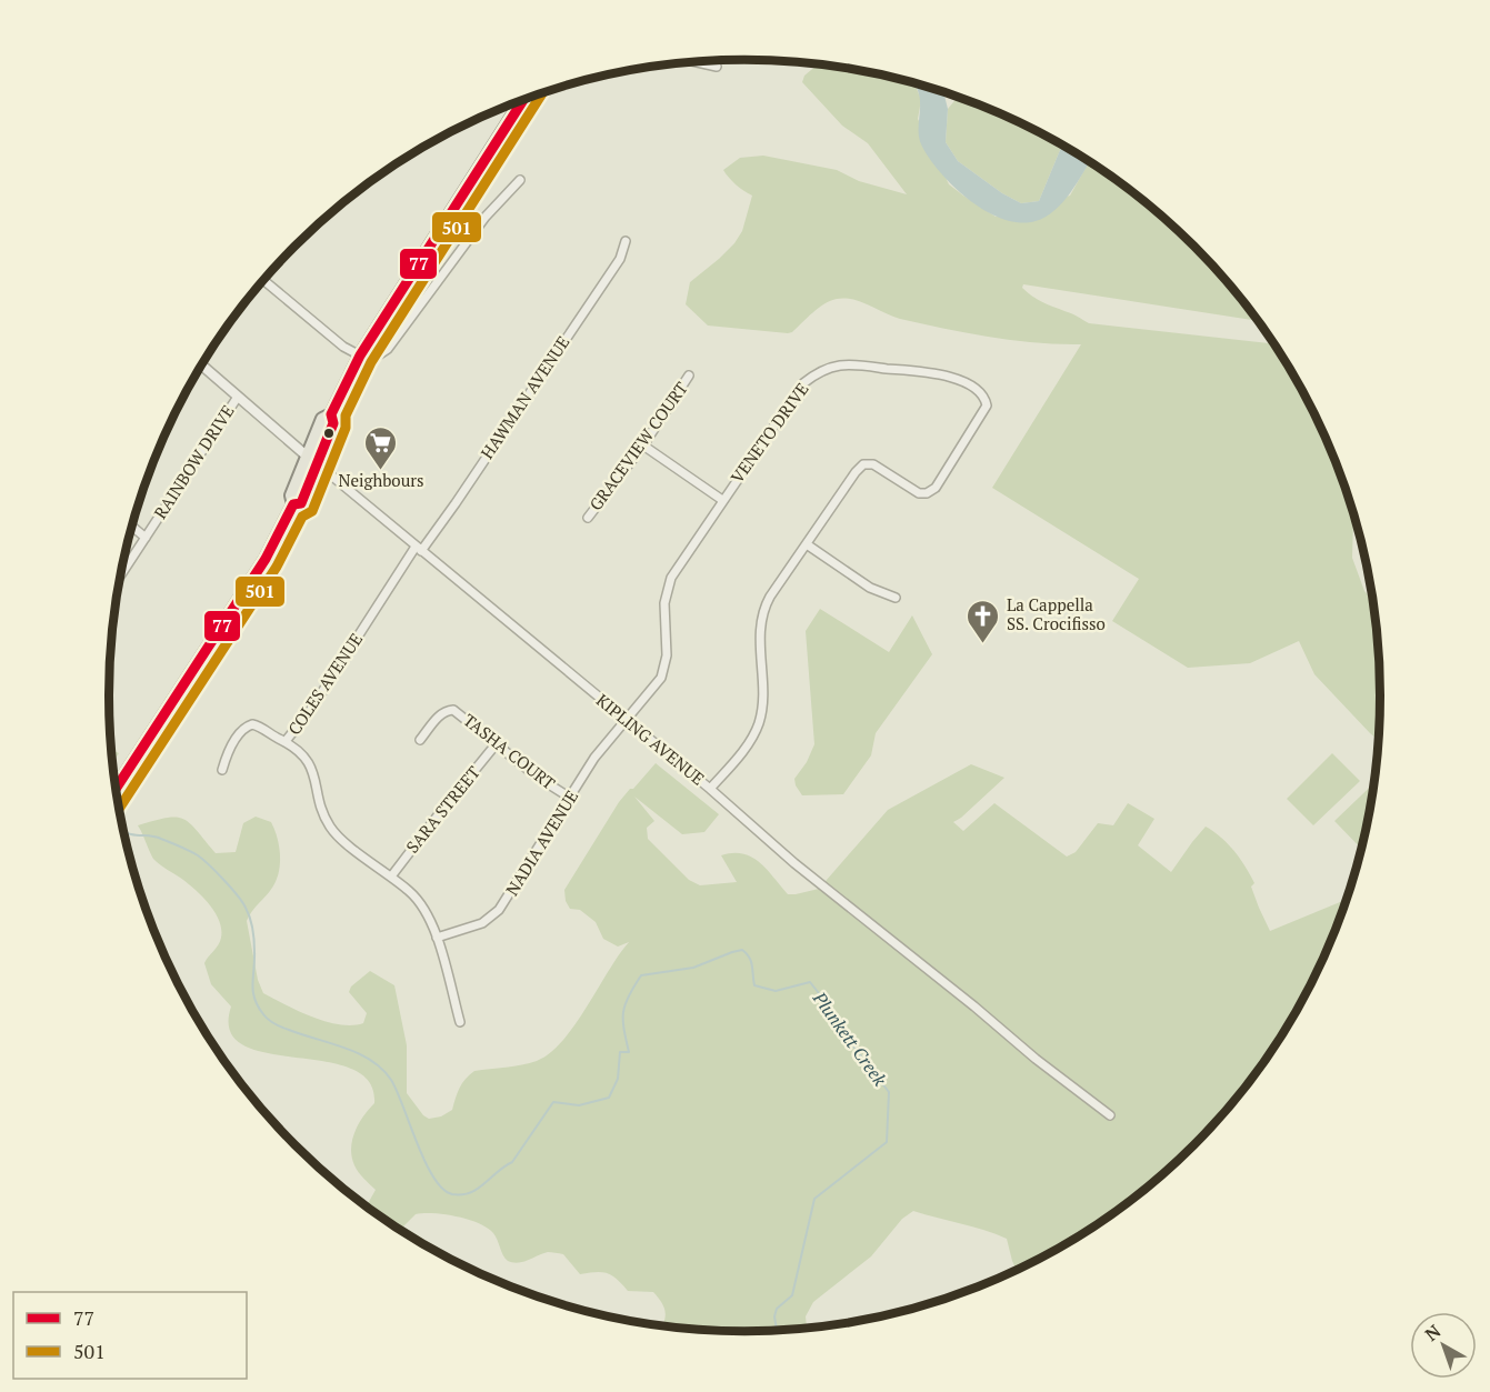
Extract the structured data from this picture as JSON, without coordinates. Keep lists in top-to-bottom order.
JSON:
{
  "streets": {
    "street": [
      "HAWMAN AVENUE",
      "VENETO DRIVE",
      "GRACEVIEW COURT",
      "RAINBOW DRIVE",
      "COLES AVENUE",
      "KIPLING AVENUE",
      "TASHA COURT",
      "SARA STREET",
      "NADIA AVENUE"
    ]
  },
  "crossings": [
    ["HAWMAN AVENUE", "COLES AVENUE"],
    ["HAWMAN AVENUE", "KIPLING AVENUE"],
    ["VENETO DRIVE", "KIPLING AVENUE"],
    ["VENETO DRIVE", "NADIA AVENUE"],
    ["RAINBOW DRIVE", "KIPLING AVENUE"],
    ["COLES AVENUE", "KIPLING AVENUE"],
    ["KIPLING AVENUE", "NADIA AVENUE"],
    ["TASHA COURT", "SARA STREET"],
    ["TASHA COURT", "NADIA AVENUE"]
  ],
  "water": ["Plunkett Creek"],
  "places": {
    "supermarket": ["Neighbours"],
    "church": ["La Cappella SS. Crocifisso"]
  },
  "lines": ["transit line 501", "transit line 77"],
  "legend": ["77", "501"],
  "north": "top left"
}
